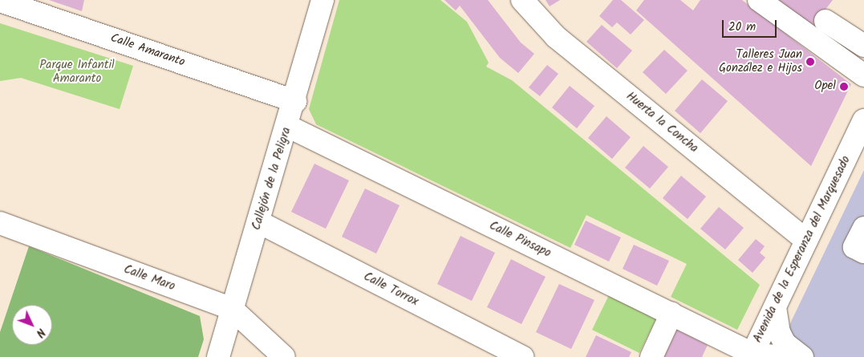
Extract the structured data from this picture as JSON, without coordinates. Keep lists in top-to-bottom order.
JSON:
{
  "streets": {
    "street": [
      "Calle Amaranto",
      "Huerta la Concha",
      "Callejón de la Peligra",
      "Calle Pinsapo",
      "Avenida de la Esperanza del Marquesado",
      "Calle Maro",
      "Calle Torrox"
    ]
  },
  "crossings": [
    ["Calle Amaranto", "Callejón de la Peligra"],
    ["Huerta la Concha", "Avenida de la Esperanza del Marquesado"],
    ["Callejón de la Peligra", "Calle Pinsapo"],
    ["Callejón de la Peligra", "Calle Maro"],
    ["Callejón de la Peligra", "Calle Torrox"],
    ["Calle Pinsapo", "Avenida de la Esperanza del Marquesado"]
  ],
  "parks": ["Parque Infantil Amaranto"],
  "places": ["Talleres Juan González e Hijos", "Opel"],
  "scale_bar": "20 m",
  "north": "bottom right"
}
